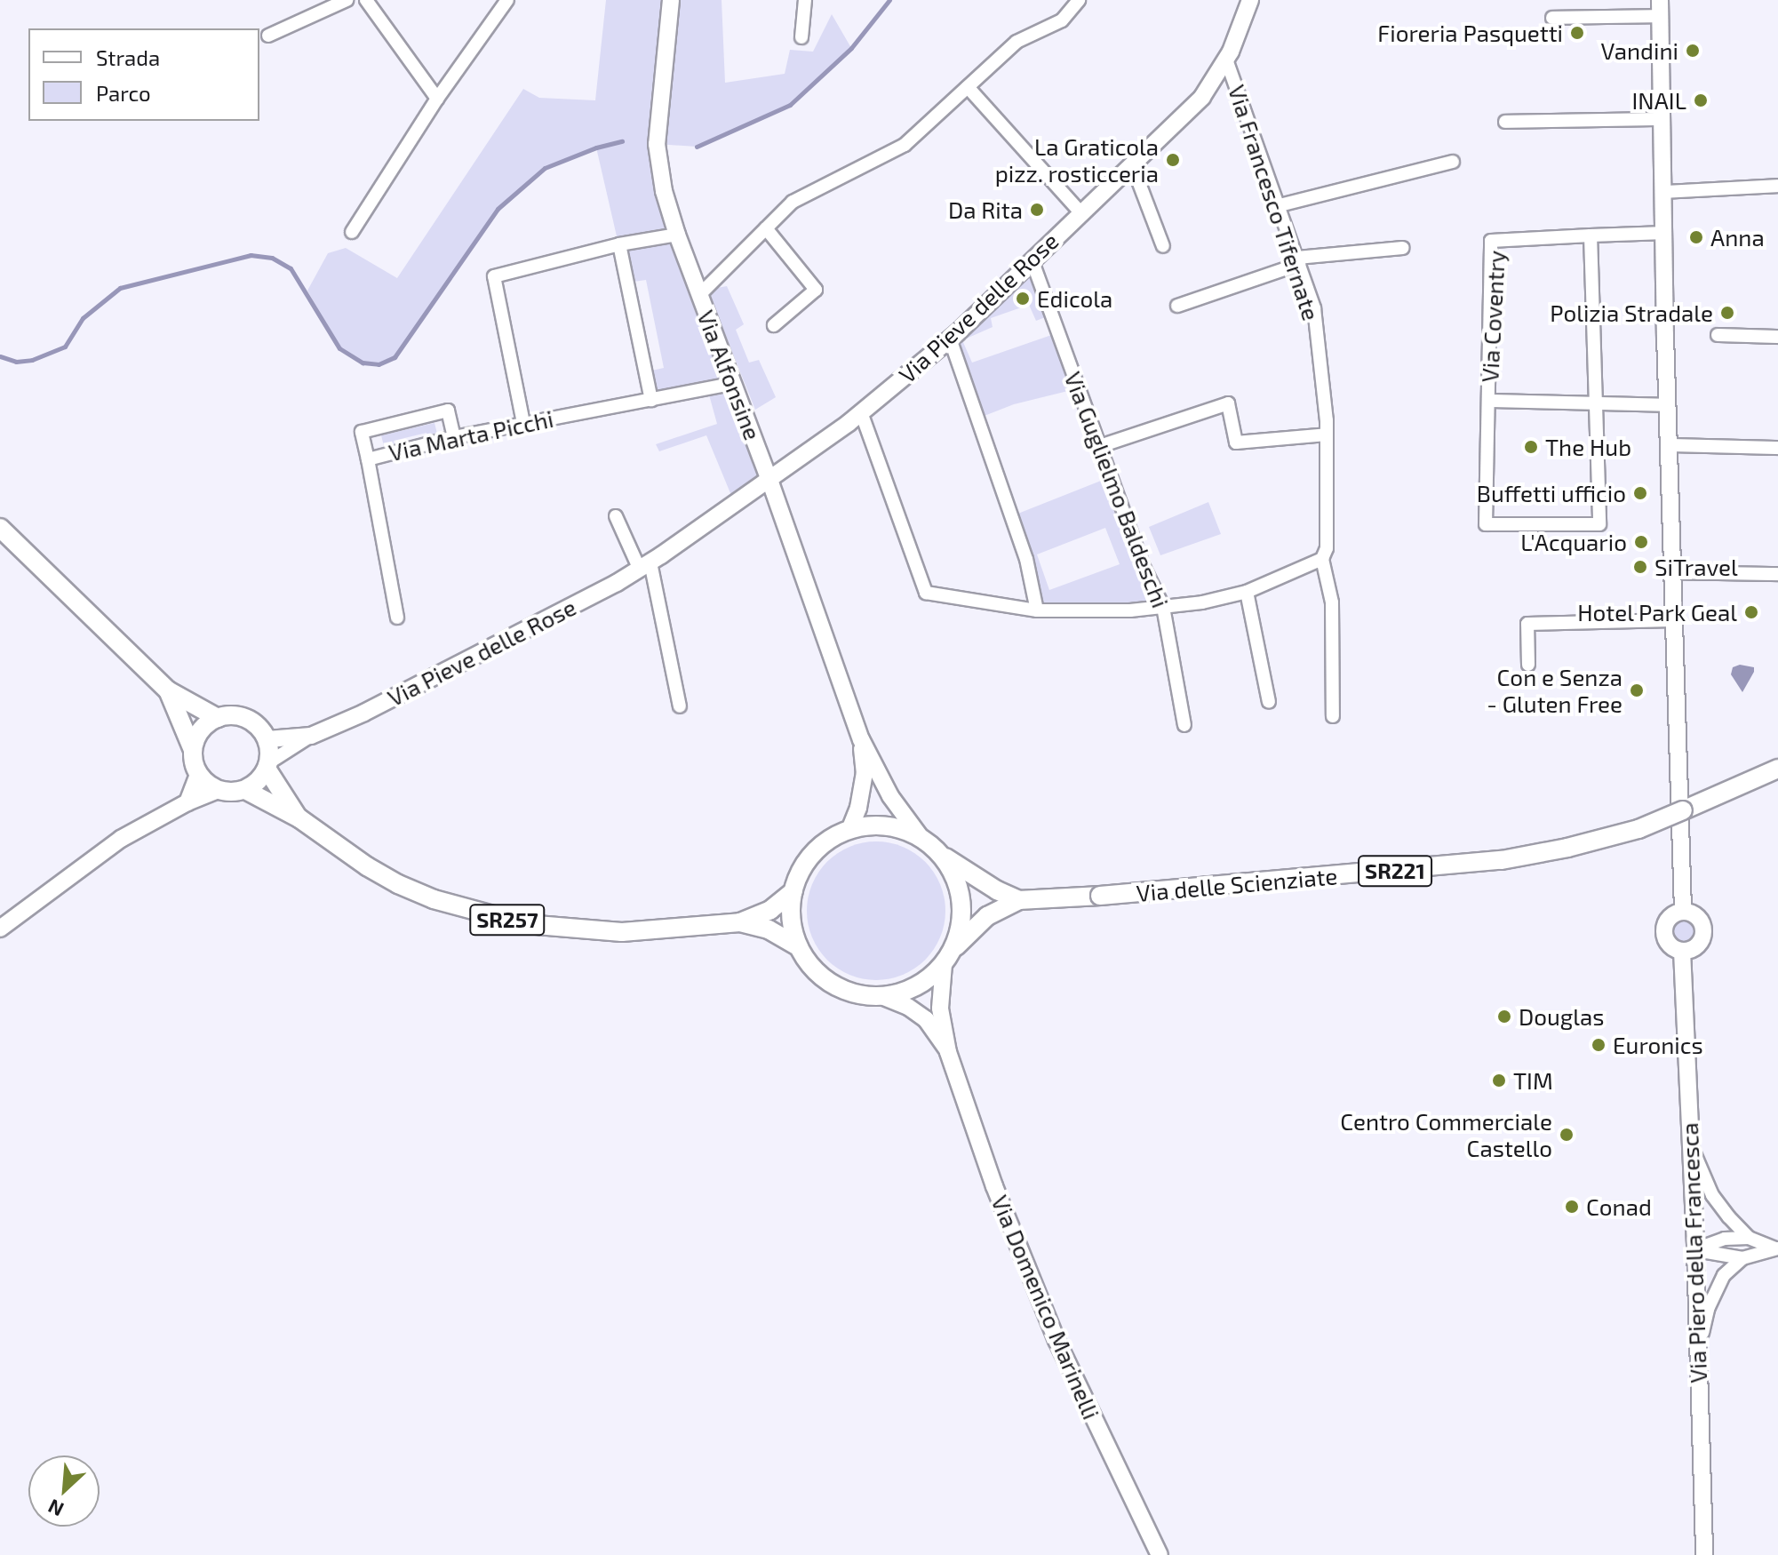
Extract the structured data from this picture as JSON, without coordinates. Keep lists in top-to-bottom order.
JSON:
{
  "streets": {
    "main road": [
      "Via Pieve delle Rose",
      "Via Alfonsine",
      "SR221",
      "Via delle Scienziate",
      "SR257",
      "Via Piero della Francesca",
      "Via Domenico Marinelli"
    ],
    "street": [
      "Via Francesco Tifernate",
      "Via Coventry",
      "Via Marta Picchi",
      "Via Guglielmo Baldeschi"
    ]
  },
  "crossings": [
    ["Via Francesco Tifernate", "Via Pieve delle Rose"],
    ["Via Pieve delle Rose", "Via Alfonsine"],
    ["Via Pieve delle Rose", "Via Guglielmo Baldeschi"],
    ["Via Pieve delle Rose", "SR257"],
    ["Via Alfonsine", "Via Marta Picchi"],
    ["Via Alfonsine", "Via delle Scienziate"],
    ["Via Alfonsine", "SR257"],
    ["Via delle Scienziate", "SR257"]
  ],
  "places": [
    "Fioreria Pasquetti",
    "Vandini",
    "INAIL",
    "La Graticola pizz. rosticceria",
    "Da Rita",
    "Anna",
    "Edicola",
    "Polizia Stradale",
    "The Hub",
    "Buffetti ufficio",
    "L'Acquario",
    "SiTravel",
    "Hotel Park Geal",
    "Con e Senza - Gluten Free",
    "Douglas",
    "Euronics",
    "TIM",
    "Centro Commerciale Castello",
    "Conad"
  ],
  "legend": ["Strada", "Parco"],
  "north": "bottom left"
}
